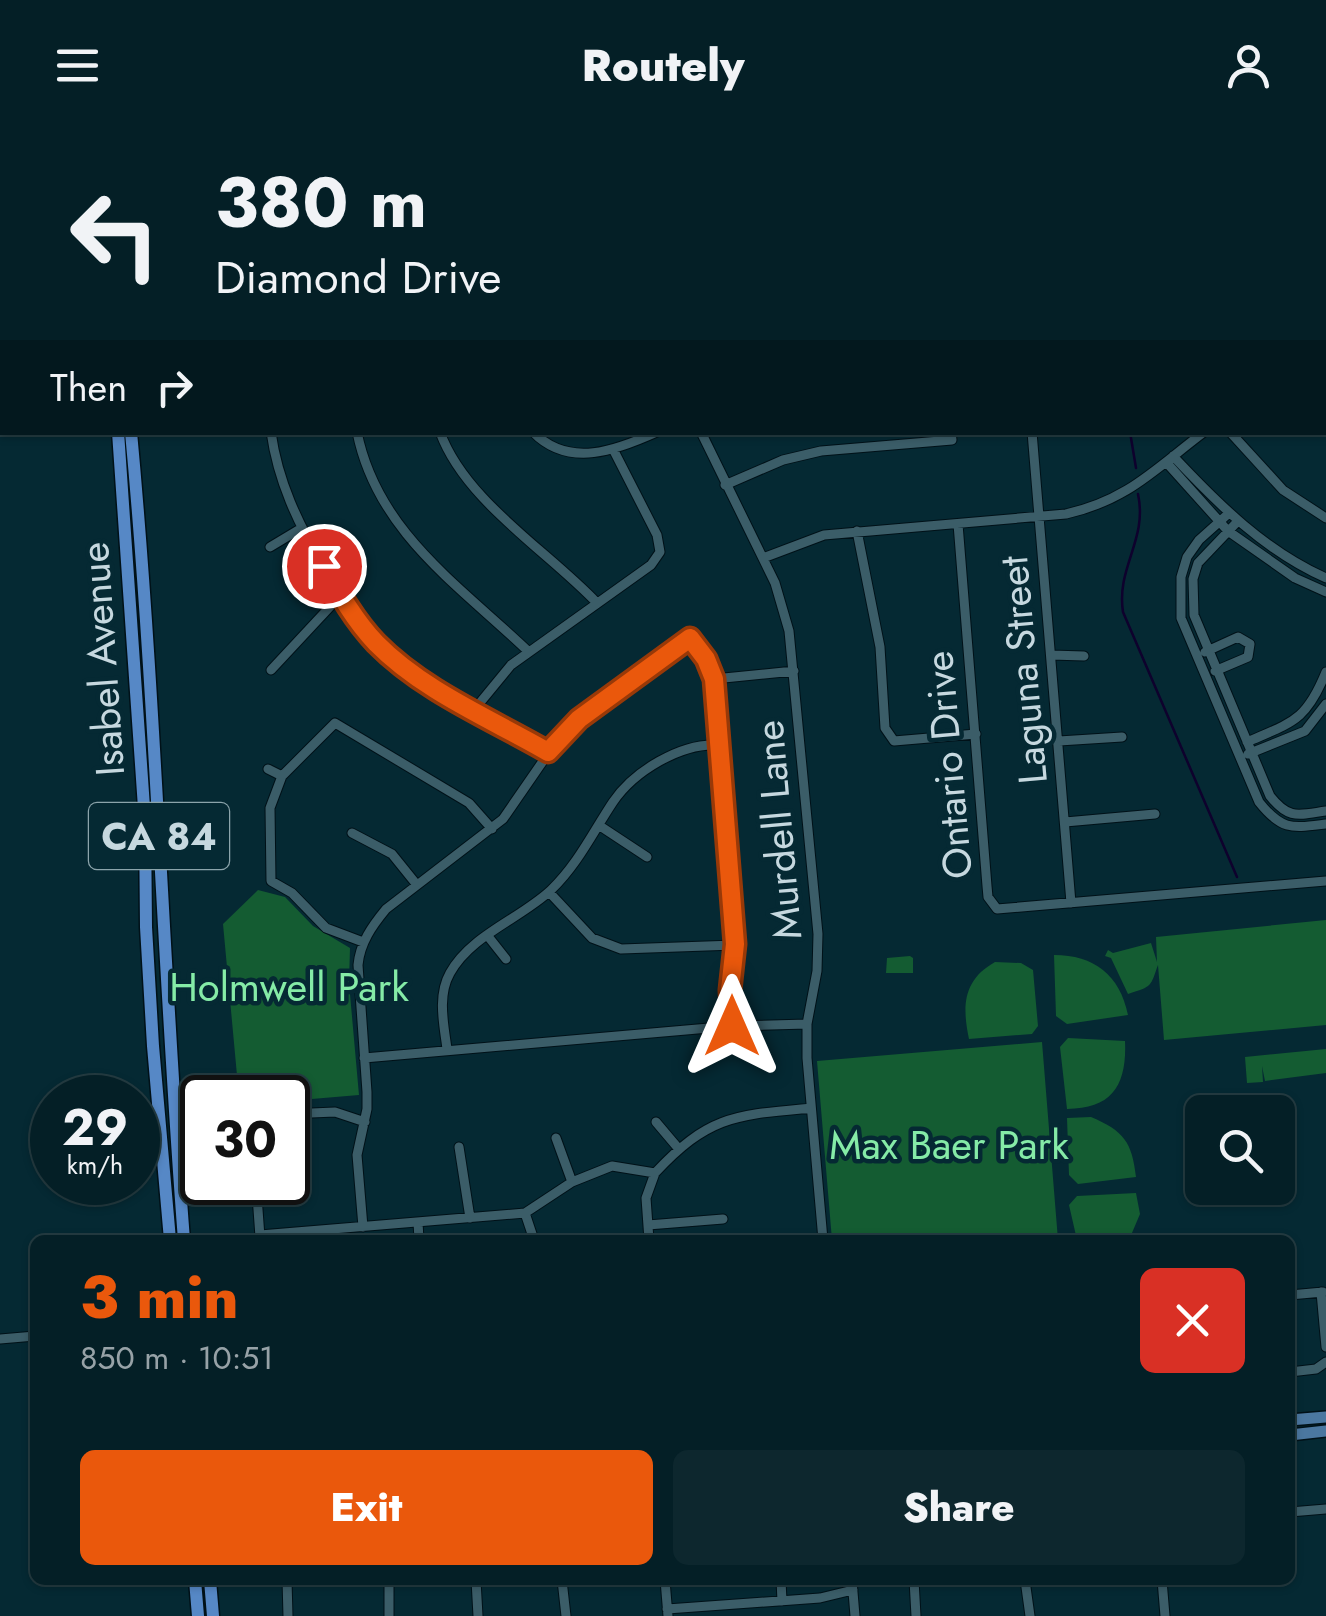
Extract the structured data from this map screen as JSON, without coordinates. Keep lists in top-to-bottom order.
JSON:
{
  "streets": {
    "highway": ["Isabel Avenue", "CA 84"],
    "street": ["Laguna Street", "Ontario Drive", "Murdell Lane"]
  },
  "crossings": [
    ["Laguna Street", "Ontario Drive"]
  ],
  "parks": ["Holmwell Park", "Max Baer Park"],
  "page": {
    "header": "Routely",
    "turn": ["380 m", "Diamond Drive"],
    "then": "Then",
    "speed": "29 km/h",
    "limit": "30",
    "heading": ["3 min", "850 m · 10:51"],
    "buttons": ["Exit", "Share"]
  }
}
